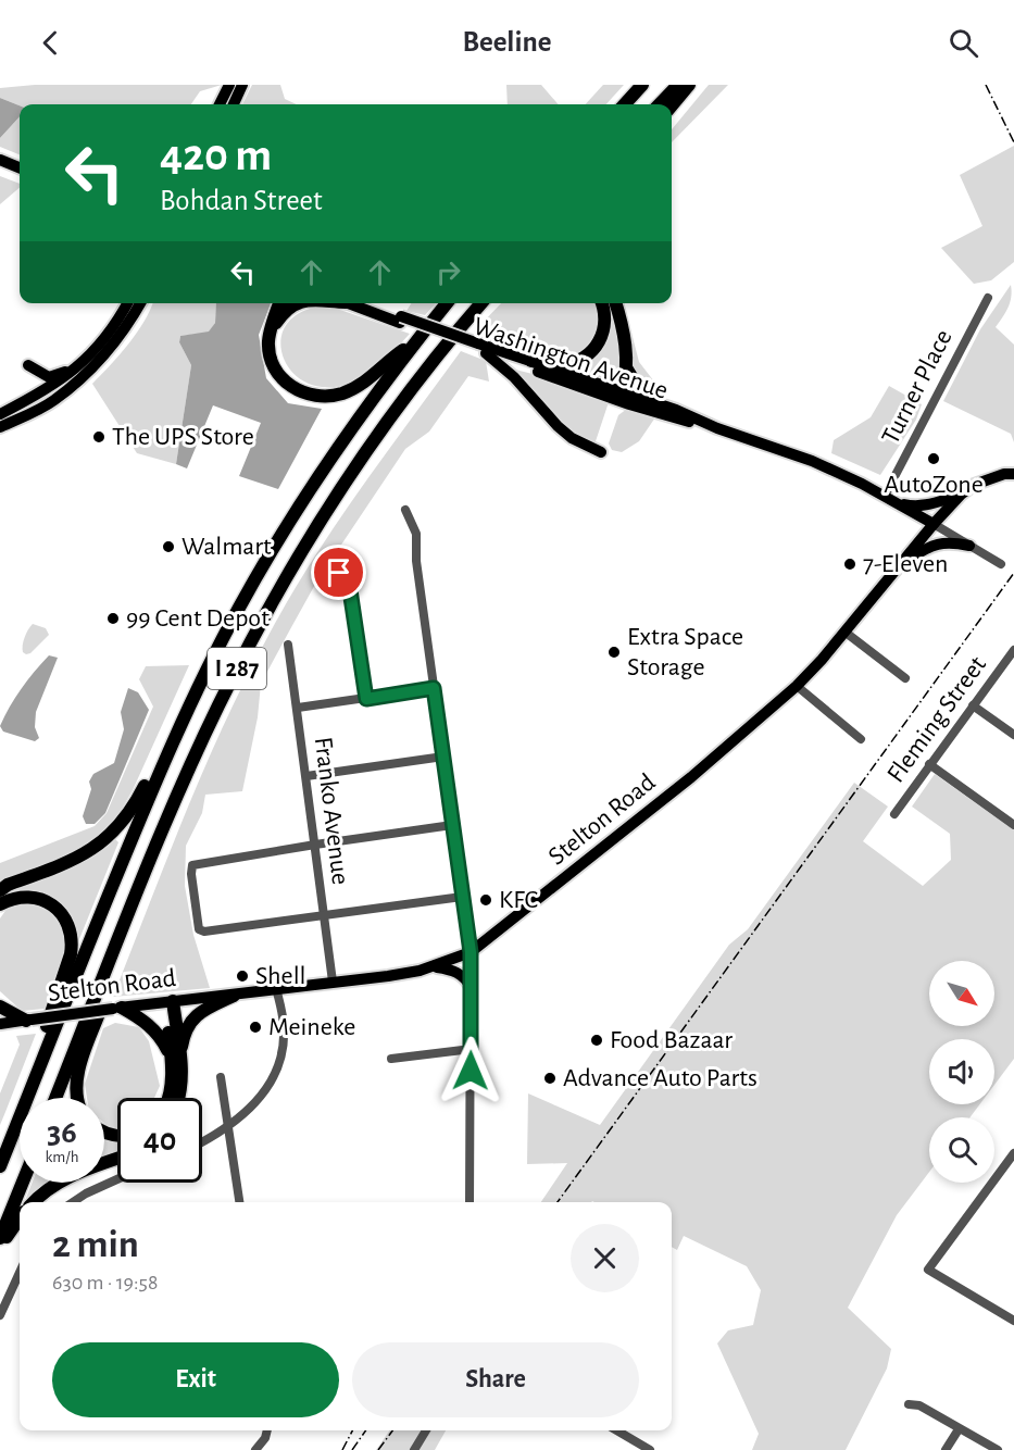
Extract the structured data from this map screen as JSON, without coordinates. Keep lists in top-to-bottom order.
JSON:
{
  "streets": {
    "highway": ["I 287"],
    "main road": ["Washington Avenue", "Stelton Road"],
    "street": ["Turner Place", "Fleming Street", "Franko Avenue"]
  },
  "crossings": [
    ["Washington Avenue", "Turner Place"],
    ["Washington Avenue", "Stelton Road"],
    ["Franko Avenue", "Stelton Road"]
  ],
  "places": [
    "The UPS Store",
    "AutoZone",
    "Walmart",
    "7-Eleven",
    "99 Cent Depot",
    "Extra Space Storage",
    "KFC",
    "Shell",
    "Meineke",
    "Food Bazaar",
    "Advance Auto Parts"
  ],
  "north": "bottom right",
  "page": {
    "header": "Beeline",
    "turn": ["420 m", "Bohdan Street"],
    "speed": "36 km/h",
    "limit": "40",
    "heading": ["2 min", "630 m · 19:58"],
    "buttons": ["Exit", "Share"]
  }
}
